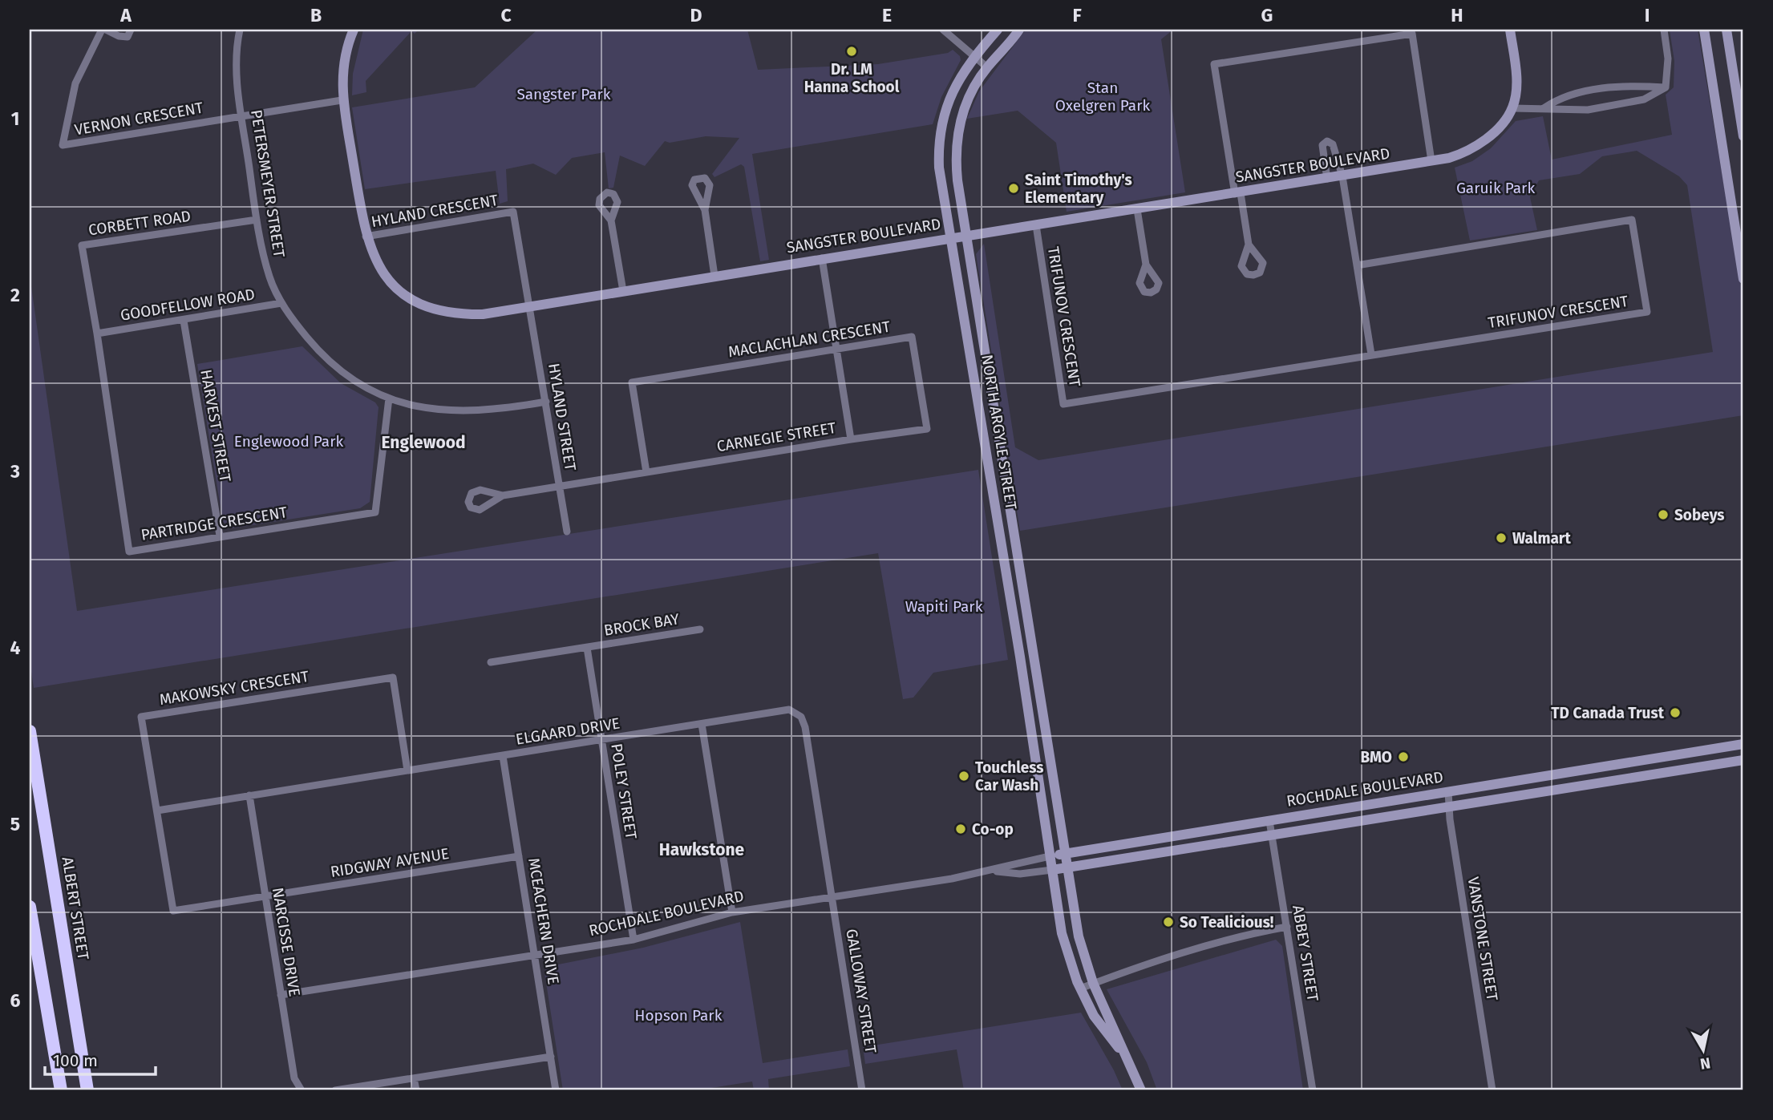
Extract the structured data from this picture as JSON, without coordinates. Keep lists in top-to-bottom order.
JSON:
{
  "streets": {
    "highway": ["ALBERT STREET"],
    "street": [
      "VERNON CRESCENT",
      "SANGSTER BOULEVARD",
      "PETERSMEYER STREET",
      "HYLAND CRESCENT",
      "CORBETT ROAD",
      "GOODFELLOW ROAD",
      "TRIFUNOV CRESCENT",
      "MACLACHLAN CRESCENT",
      "HYLAND STREET",
      "HARVEST STREET",
      "NORTH ARGYLE STREET",
      "CARNEGIE STREET",
      "PARTRIDGE CRESCENT",
      "BROCK BAY",
      "MAKOWSKY CRESCENT",
      "ELGAARD DRIVE",
      "ROCHDALE BOULEVARD",
      "POLEY STREET",
      "RIDGWAY AVENUE",
      "MCEACHERN DRIVE",
      "VANSTONE STREET",
      "NARCISSE DRIVE",
      "ABBEY STREET",
      "GALLOWAY STREET"
    ]
  },
  "crossings": [
    ["VERNON CRESCENT", "SANGSTER BOULEVARD"],
    ["VERNON CRESCENT", "PETERSMEYER STREET"],
    ["SANGSTER BOULEVARD", "HYLAND CRESCENT"],
    ["SANGSTER BOULEVARD", "TRIFUNOV CRESCENT"],
    ["SANGSTER BOULEVARD", "HYLAND STREET"],
    ["SANGSTER BOULEVARD", "NORTH ARGYLE STREET"],
    ["SANGSTER BOULEVARD", "CARNEGIE STREET"],
    ["PETERSMEYER STREET", "CORBETT ROAD"],
    ["PETERSMEYER STREET", "GOODFELLOW ROAD"],
    ["PETERSMEYER STREET", "HYLAND STREET"],
    ["PETERSMEYER STREET", "PARTRIDGE CRESCENT"],
    ["HYLAND CRESCENT", "HYLAND STREET"],
    ["CORBETT ROAD", "GOODFELLOW ROAD"],
    ["CORBETT ROAD", "PARTRIDGE CRESCENT"],
    ["GOODFELLOW ROAD", "HARVEST STREET"],
    ["GOODFELLOW ROAD", "PARTRIDGE CRESCENT"],
    ["MACLACHLAN CRESCENT", "CARNEGIE STREET"],
    ["HYLAND STREET", "CARNEGIE STREET"],
    ["HARVEST STREET", "PARTRIDGE CRESCENT"],
    ["NORTH ARGYLE STREET", "ROCHDALE BOULEVARD"],
    ["BROCK BAY", "POLEY STREET"],
    ["MAKOWSKY CRESCENT", "ELGAARD DRIVE"],
    ["MAKOWSKY CRESCENT", "RIDGWAY AVENUE"],
    ["MAKOWSKY CRESCENT", "NARCISSE DRIVE"],
    ["ELGAARD DRIVE", "ROCHDALE BOULEVARD"],
    ["ELGAARD DRIVE", "POLEY STREET"],
    ["ELGAARD DRIVE", "MCEACHERN DRIVE"],
    ["ELGAARD DRIVE", "NARCISSE DRIVE"],
    ["ELGAARD DRIVE", "GALLOWAY STREET"],
    ["ROCHDALE BOULEVARD", "POLEY STREET"],
    ["ROCHDALE BOULEVARD", "MCEACHERN DRIVE"],
    ["ROCHDALE BOULEVARD", "VANSTONE STREET"],
    ["ROCHDALE BOULEVARD", "NARCISSE DRIVE"],
    ["ROCHDALE BOULEVARD", "ABBEY STREET"],
    ["ROCHDALE BOULEVARD", "GALLOWAY STREET"],
    ["RIDGWAY AVENUE", "MCEACHERN DRIVE"],
    ["RIDGWAY AVENUE", "NARCISSE DRIVE"]
  ],
  "districts": ["Englewood", "Hawkstone"],
  "parks": [
    "Stan Oxelgren Park",
    "Sangster Park",
    "Garuik Park",
    "Englewood Park",
    "Wapiti Park",
    "Hopson Park"
  ],
  "places": [
    "Dr. LM Hanna School",
    "Saint Timothy's Elementary",
    "Sobeys",
    "Walmart",
    "TD Canada Trust",
    "BMO",
    "Touchless Car Wash",
    "Co-op",
    "So Tealicious!"
  ],
  "scale_bar": "100 m",
  "north": "bottom",
  "grid": {
    "columns": [
      "A",
      "B",
      "C",
      "D",
      "E",
      "F",
      "G",
      "H",
      "I"
    ],
    "rows": [
      "1",
      "2",
      "3",
      "4",
      "5",
      "6"
    ]
  }
}
